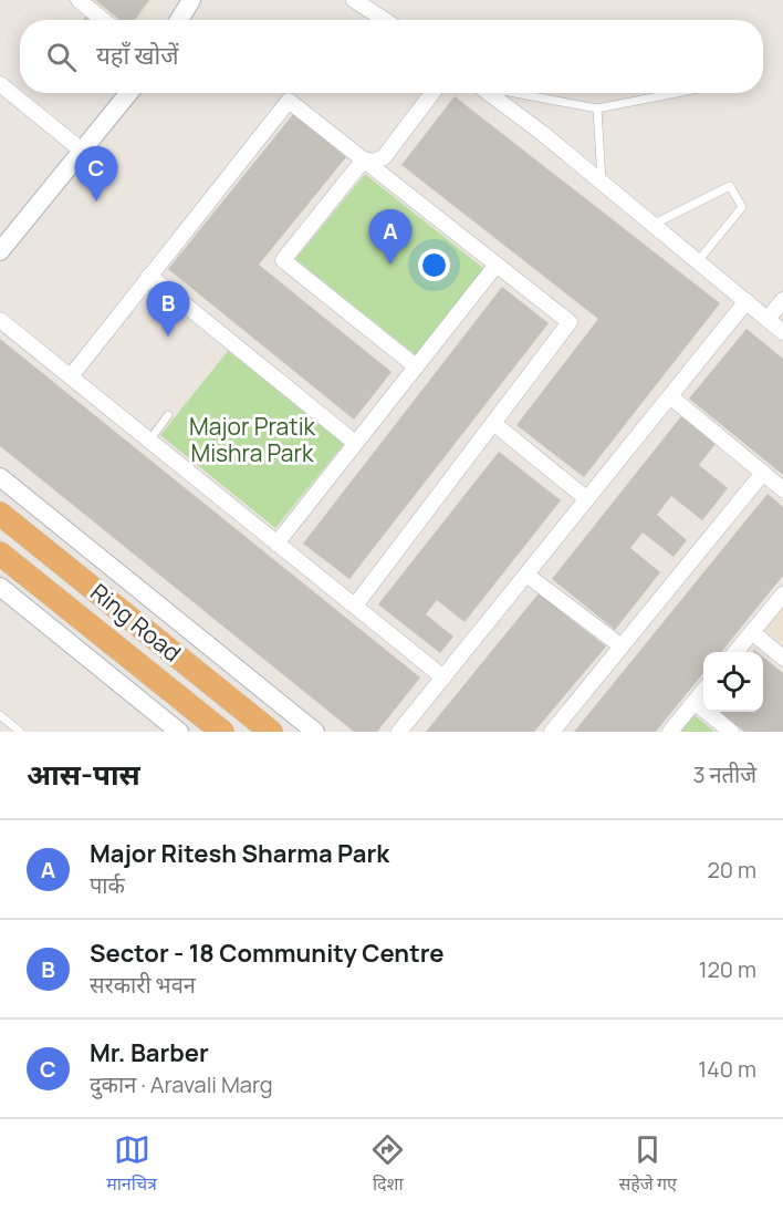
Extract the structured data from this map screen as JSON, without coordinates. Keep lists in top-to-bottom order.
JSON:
{
  "streets": {
    "highway": ["Ring Road"]
  },
  "parks": ["Major Pratik Mishra Park"],
  "page": {
    "search": "यहाँ खोजें",
    "pins": ["C", "A", "B"],
    "heading": ["आस-पास", "3 नतीजे"],
    "list": [
      {
        "mark": "A",
        "name": "Major Ritesh Sharma Park",
        "note": "पार्क",
        "value": "20 m"
      },
      {
        "mark": "B",
        "name": "Sector - 18 Community Centre",
        "note": "सरकारी भवन",
        "value": "120 m"
      },
      {
        "mark": "C",
        "name": "Mr. Barber",
        "note": "दुकान · Aravali Marg",
        "value": "140 m"
      }
    ],
    "nav": ["मानचित्र", "दिशा", "सहेजे गए"]
  }
}
